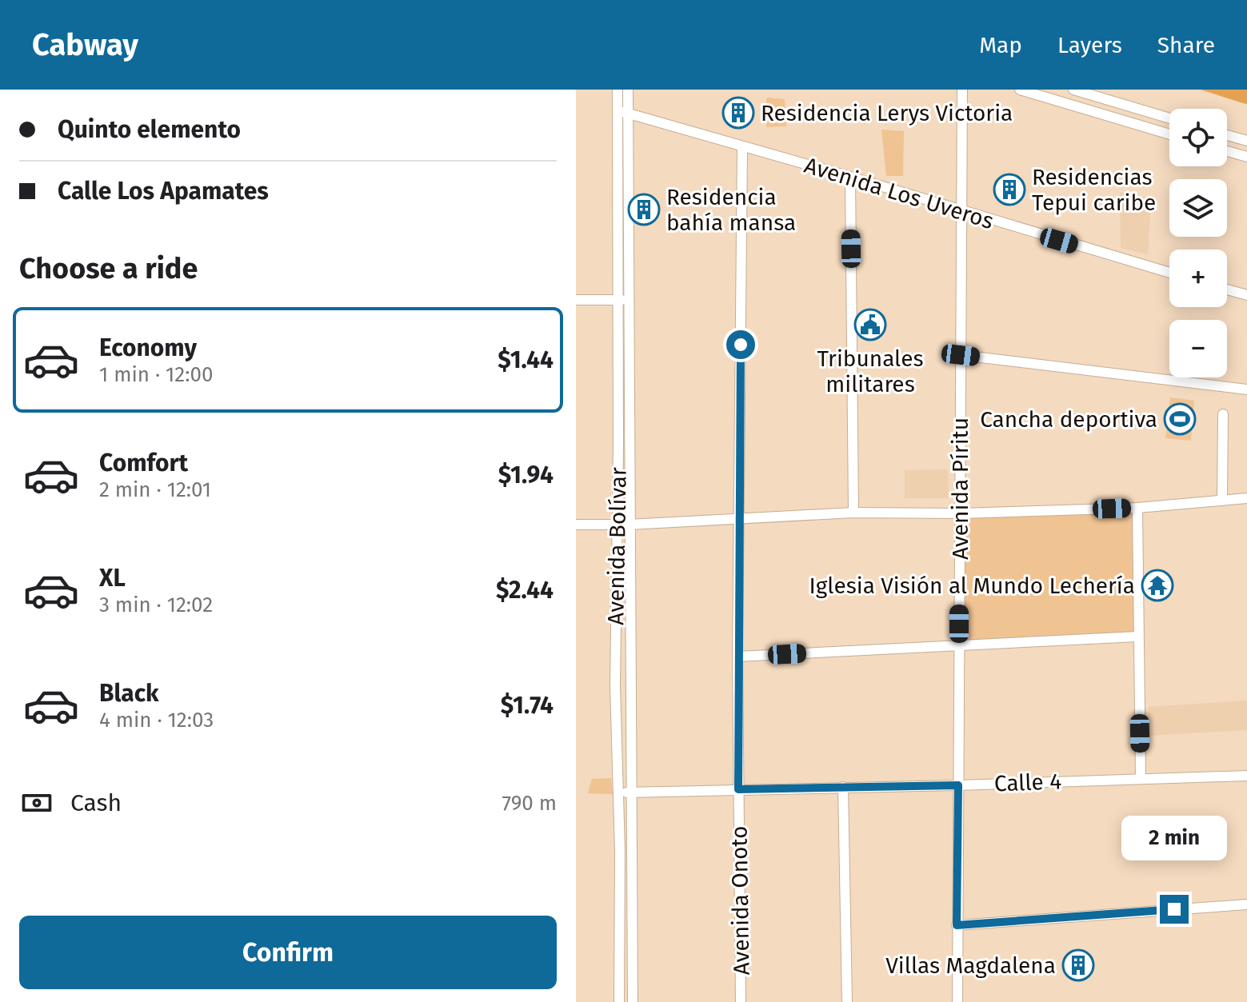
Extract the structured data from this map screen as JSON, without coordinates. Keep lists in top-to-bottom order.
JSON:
{
  "streets": {
    "street": [
      "Avenida Los Uveros",
      "Avenida Píritu",
      "Avenida Bolívar",
      "Calle 4",
      "Avenida Onoto"
    ]
  },
  "crossings": [
    ["Avenida Los Uveros", "Avenida Píritu"],
    ["Avenida Los Uveros", "Avenida Bolívar"],
    ["Avenida Los Uveros", "Avenida Onoto"],
    ["Avenida Píritu", "Calle 4"],
    ["Avenida Bolívar", "Calle 4"],
    ["Calle 4", "Avenida Onoto"]
  ],
  "places": {
    "building": [
      "Residencia Lerys Victoria",
      "Residencias Tepui caribe",
      "Residencia bahía mansa",
      "Villas Magdalena"
    ],
    "public building": ["Tribunales militares"],
    "sports": ["Cancha deportiva"],
    "temple": ["Iglesia Visión al Mundo Lechería"]
  },
  "page": {
    "header": "Cabway",
    "nav": ["Map", "Layers", "Share"],
    "banner": ["Quinto elemento", "Calle Los Apamates"],
    "map_buttons": ["+", "−"],
    "heading": "Choose a ride",
    "list": [
      {
        "name": "Economy",
        "note": "1 min · 12:00",
        "value": "$1.44"
      },
      {
        "name": "Comfort",
        "note": "2 min · 12:01",
        "value": "$1.94"
      },
      {
        "name": "XL",
        "note": "3 min · 12:02",
        "value": "$2.44"
      },
      {
        "name": "Black",
        "note": "4 min · 12:03",
        "value": "$1.74"
      }
    ],
    "pay": ["Cash", "790 m"],
    "bubble": "2 min",
    "buttons": "Confirm"
  }
}
